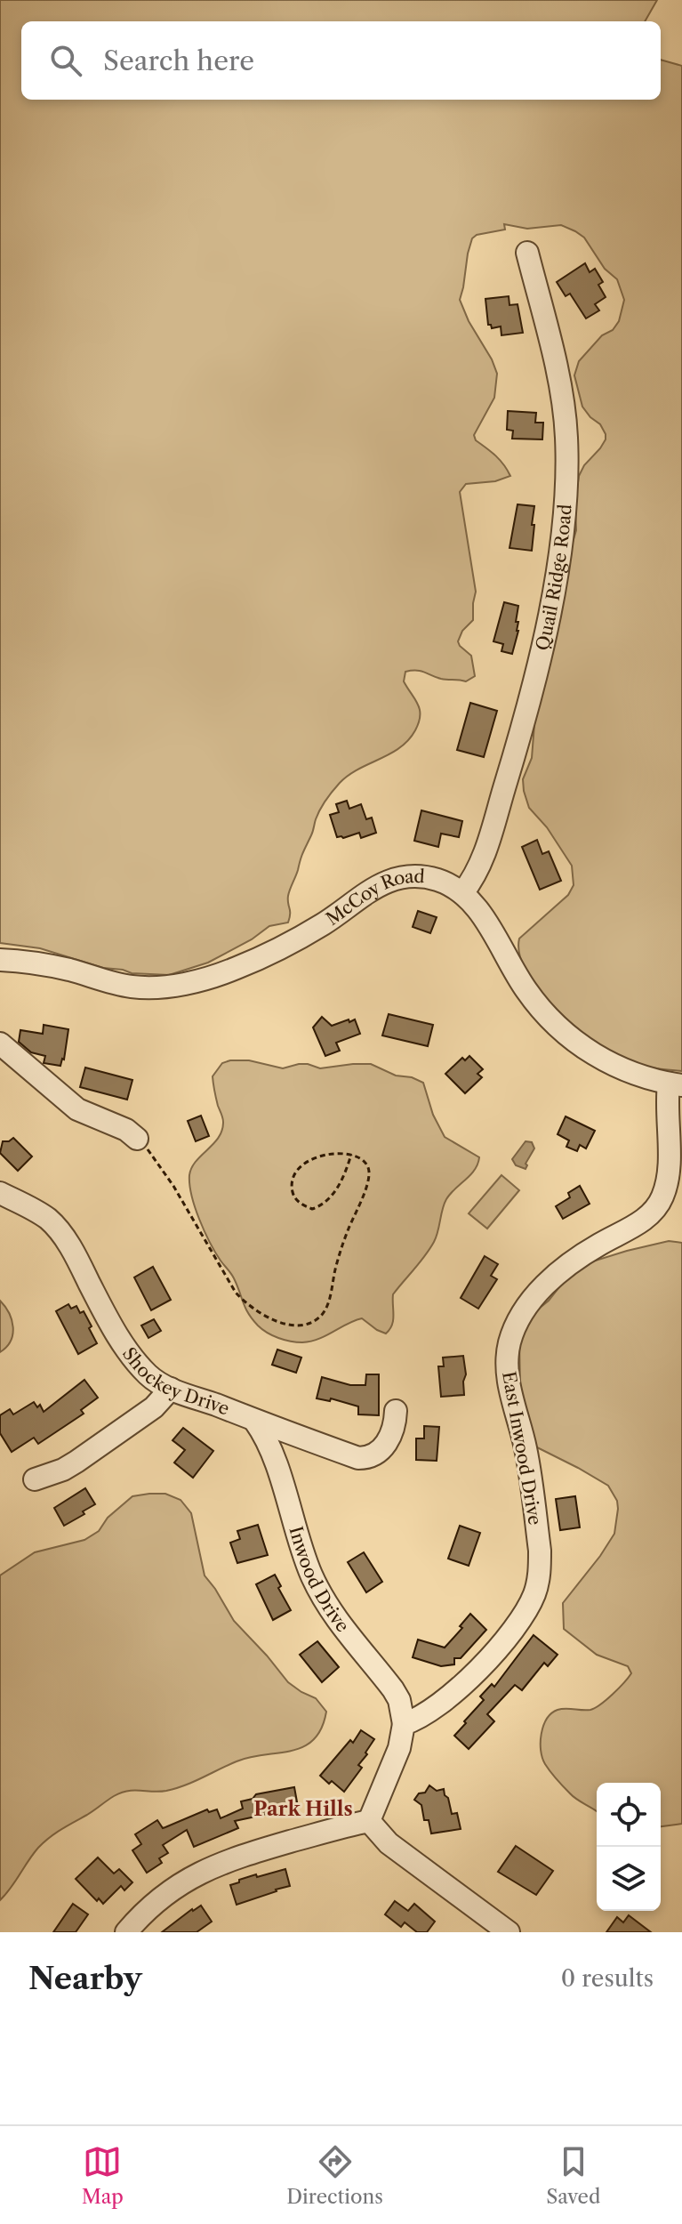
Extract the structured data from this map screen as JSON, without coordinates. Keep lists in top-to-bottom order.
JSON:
{
  "streets": {
    "street": [
      "Quail Ridge Road",
      "McCoy Road",
      "Shockey Drive",
      "East Inwood Drive",
      "Inwood Drive"
    ]
  },
  "crossings": [
    ["Quail Ridge Road", "McCoy Road"],
    ["McCoy Road", "East Inwood Drive"],
    ["Shockey Drive", "Inwood Drive"],
    ["East Inwood Drive", "Inwood Drive"]
  ],
  "districts": ["Park Hills"],
  "page": {
    "search": "Search here",
    "heading": ["Nearby", "0 results"],
    "nav": ["Map", "Directions", "Saved"]
  }
}
